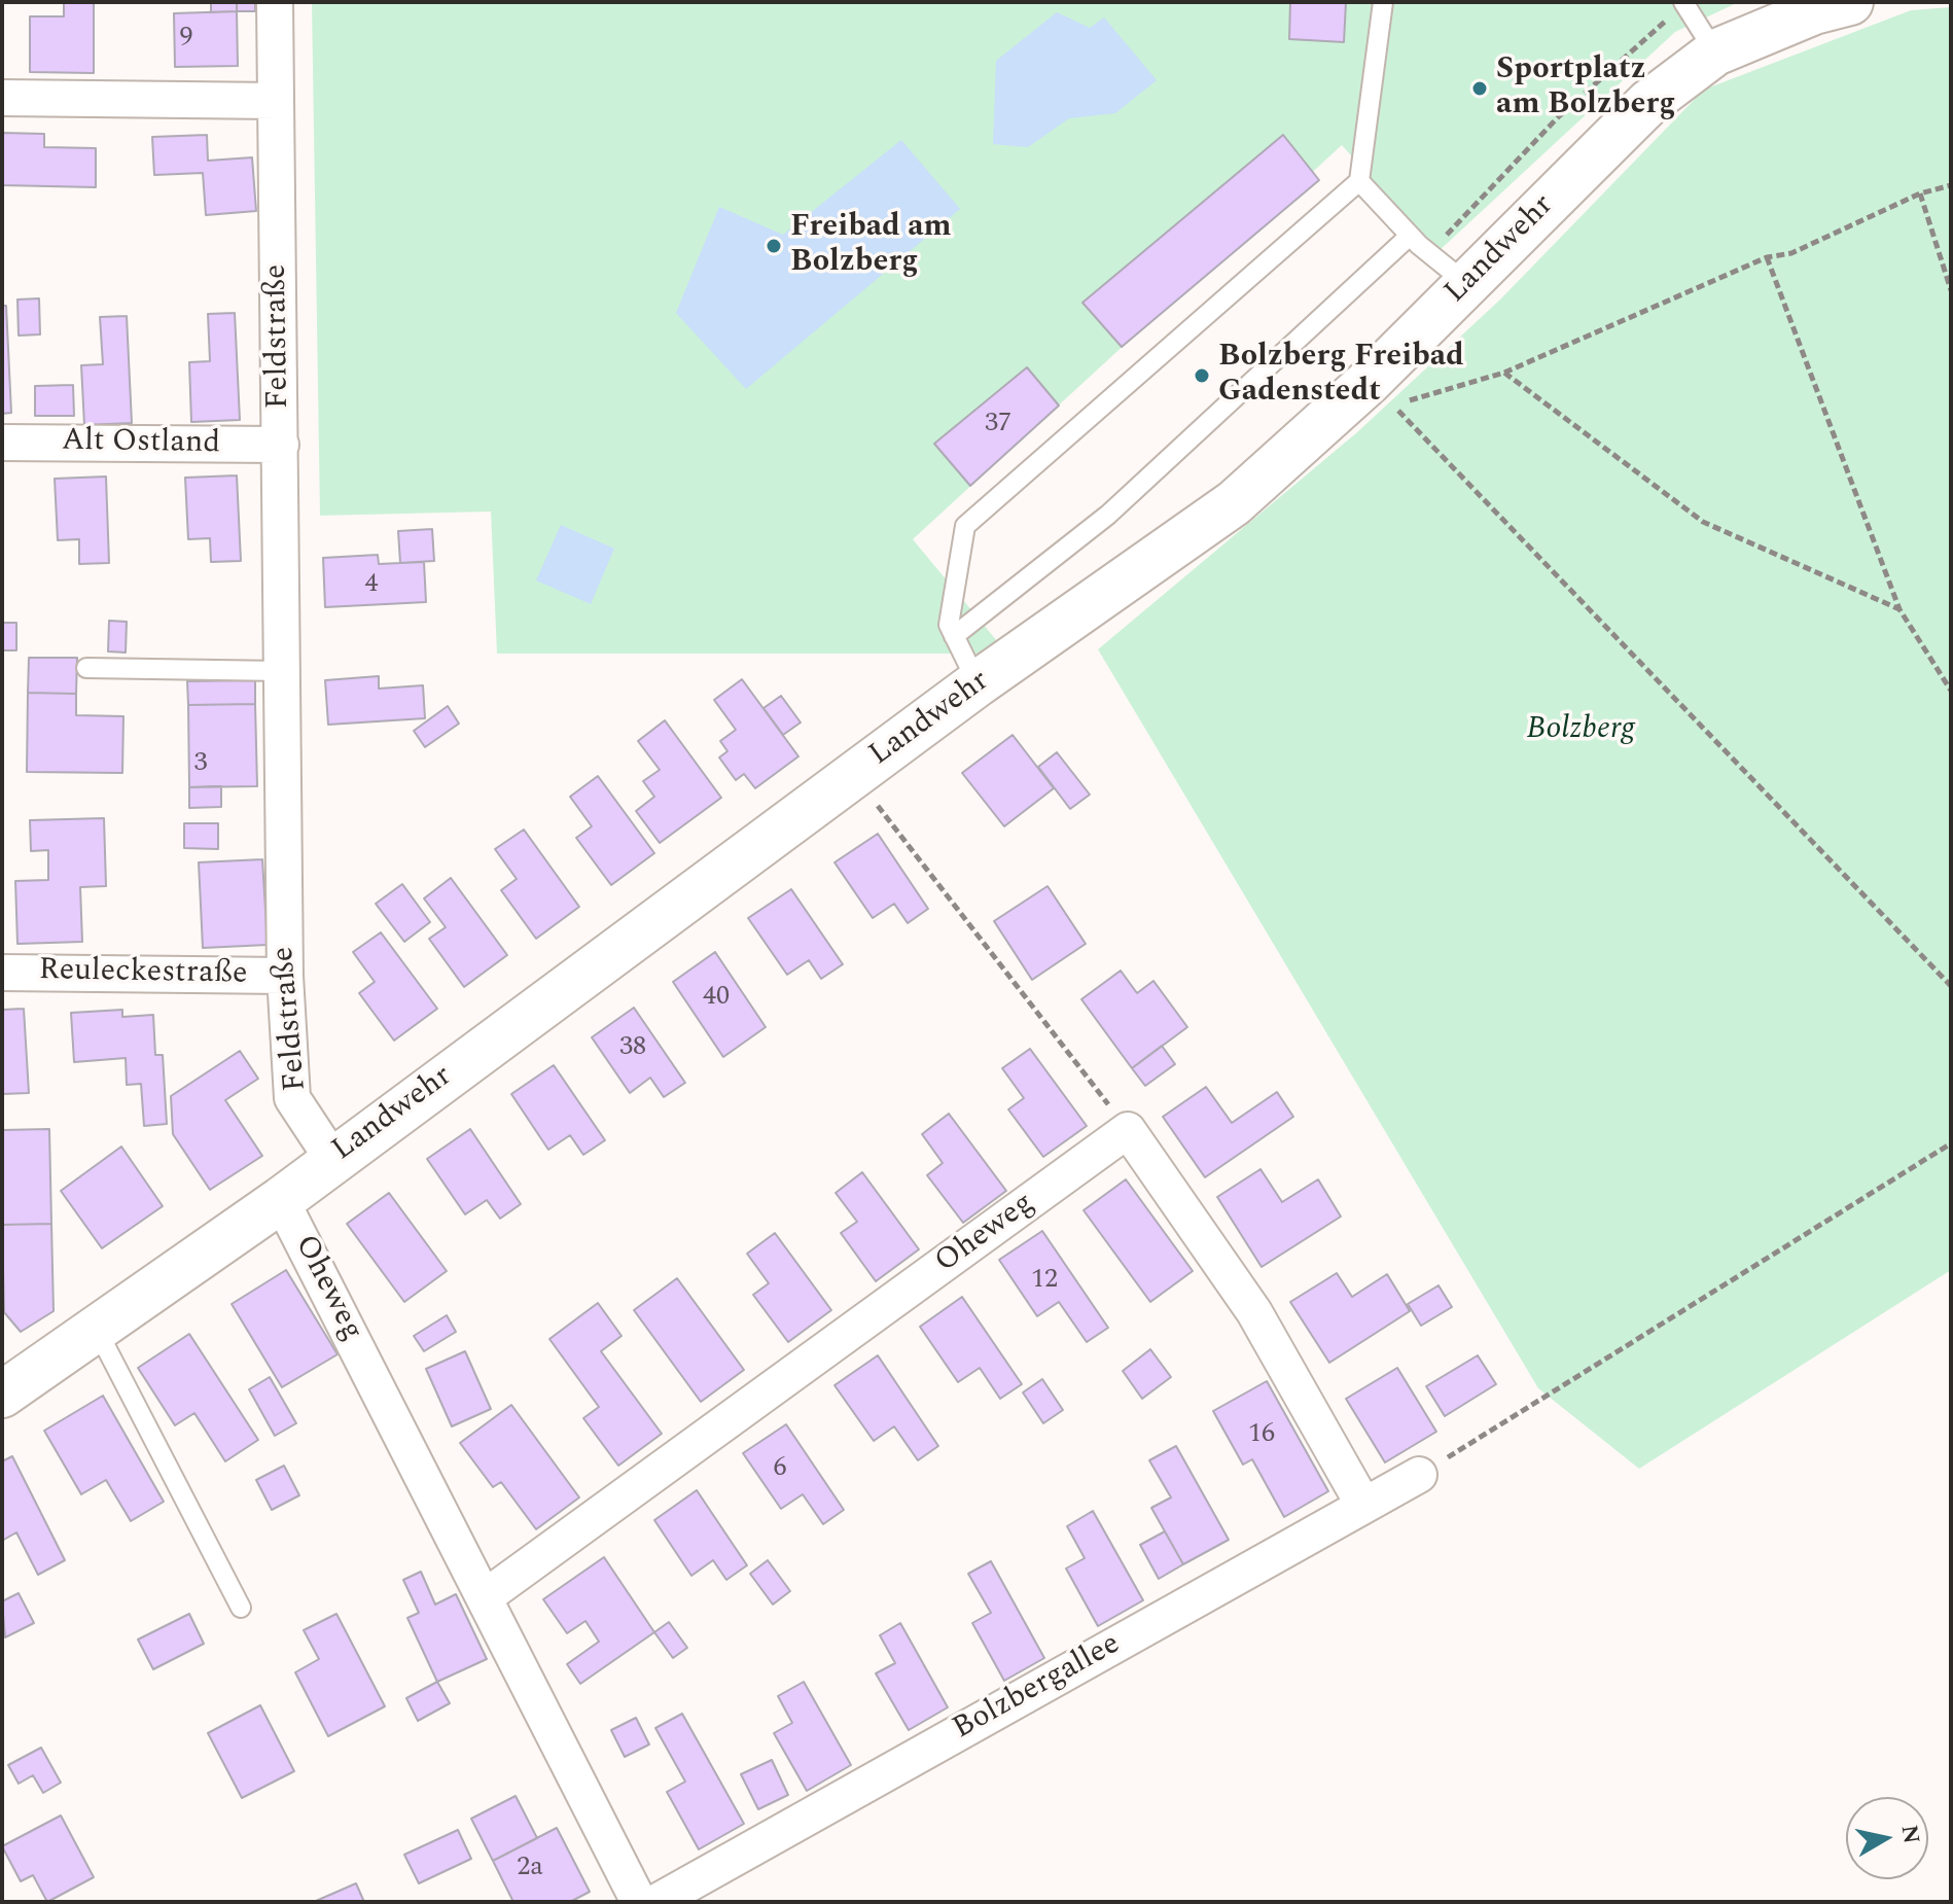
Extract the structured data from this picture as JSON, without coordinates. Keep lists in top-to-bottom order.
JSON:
{
  "streets": {
    "street": [
      "Landwehr",
      "Feldstraße",
      "Alt Ostland",
      "Reuleckestraße",
      "Oheweg",
      "Bolzbergallee"
    ]
  },
  "crossings": [
    ["Landwehr", "Feldstraße"],
    ["Landwehr", "Oheweg"],
    ["Feldstraße", "Alt Ostland"],
    ["Feldstraße", "Reuleckestraße"]
  ],
  "parks": ["Bolzberg"],
  "places": ["Sportplatz am Bolzberg", "Freibad am Bolzberg", "Bolzberg Freibad Gadenstedt"],
  "house_numbers": [
    "9",
    "37",
    "4",
    "3",
    "40",
    "38",
    "12",
    "16",
    "6",
    "2a"
  ],
  "north": "right"
}
